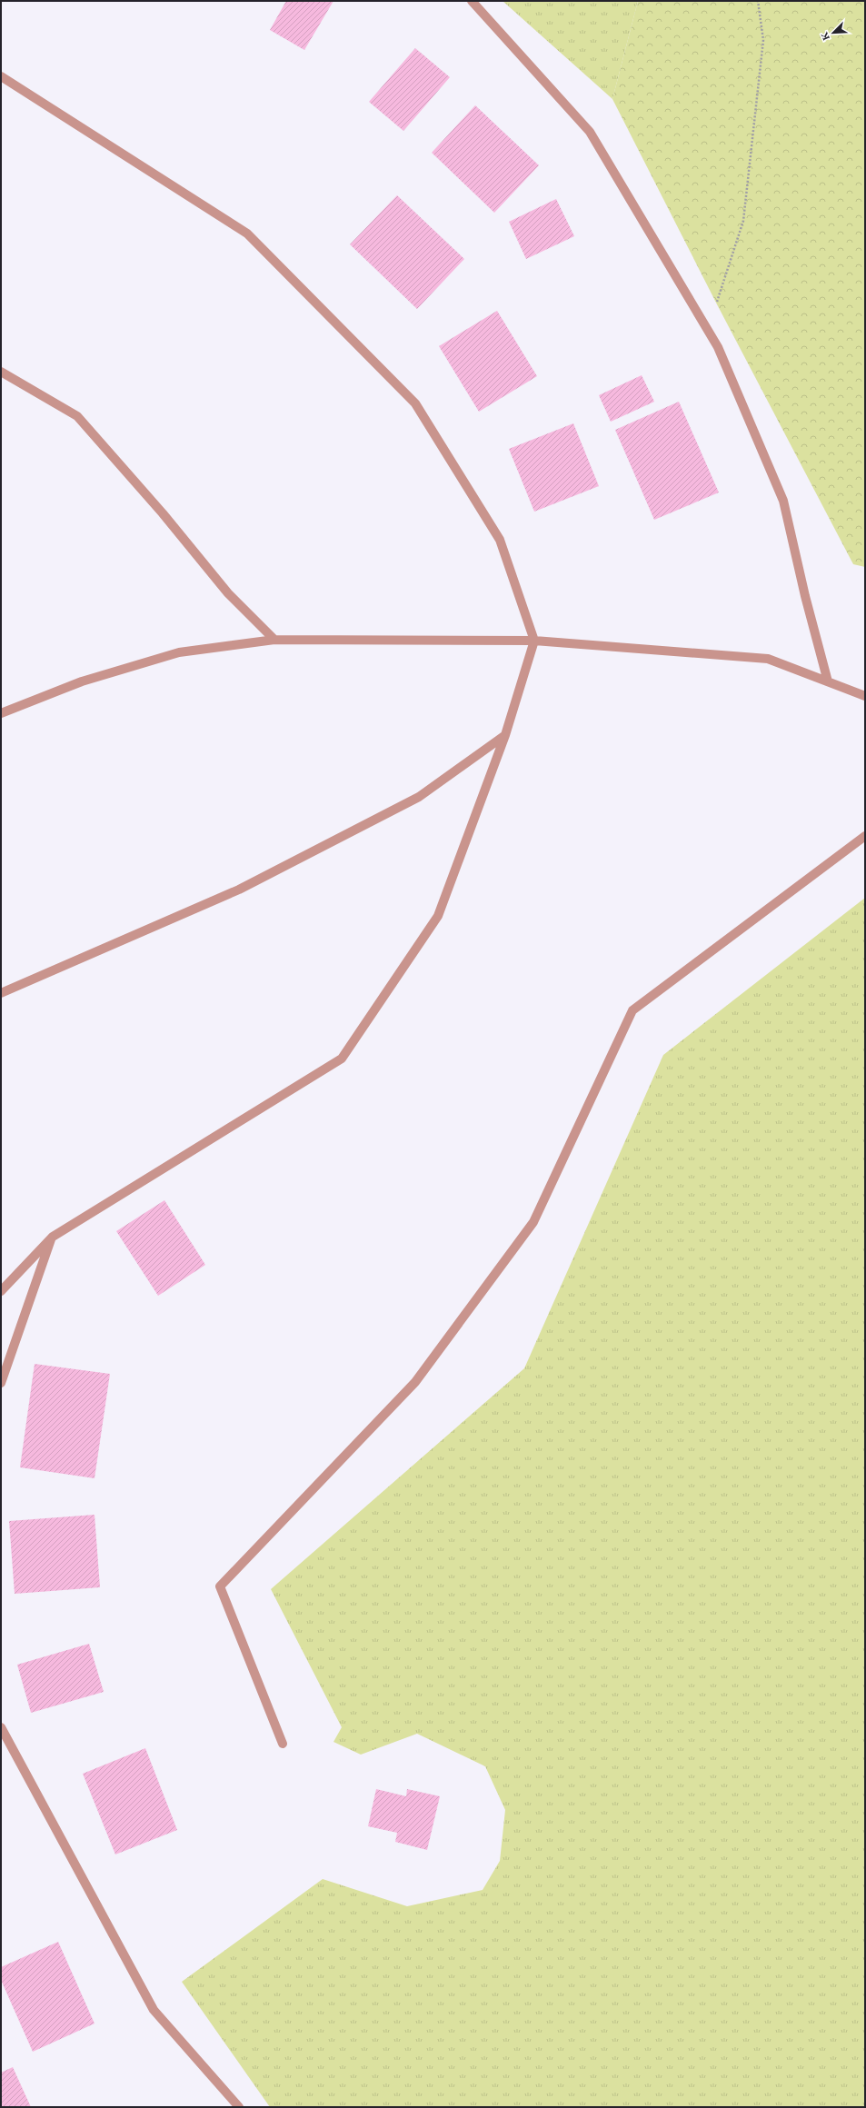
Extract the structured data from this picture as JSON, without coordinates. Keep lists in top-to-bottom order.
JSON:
{
  "north": "bottom left"
}
